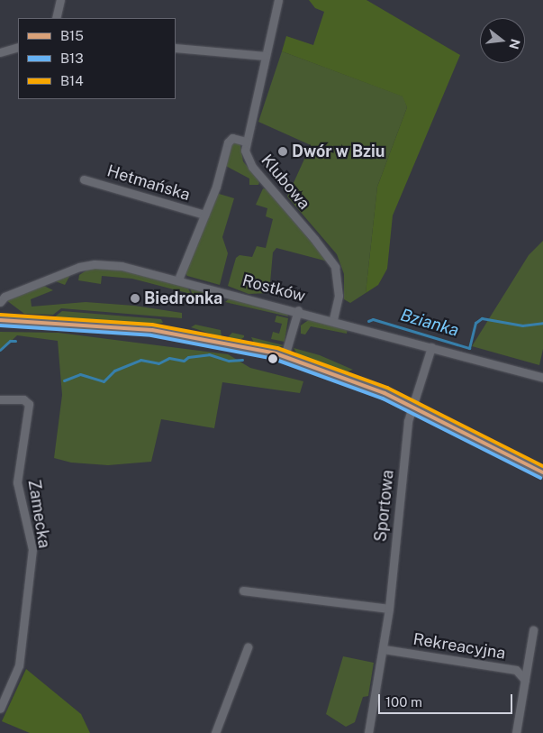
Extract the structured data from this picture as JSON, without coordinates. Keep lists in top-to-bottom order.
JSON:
{
  "streets": {
    "street": [
      "Klubowa",
      "Hetmańska",
      "Rostków",
      "Sportowa",
      "Zamecka",
      "Rekreacyjna"
    ]
  },
  "crossings": [
    ["Klubowa", "Hetmańska"],
    ["Klubowa", "Rostków"],
    ["Hetmańska", "Rostków"],
    ["Rostków", "Sportowa"],
    ["Sportowa", "Rekreacyjna"]
  ],
  "water": ["Bzianka"],
  "places": ["Dwór w Bziu", "Biedronka"],
  "lines": ["transit line B14", "transit line B15", "transit line B13"],
  "legend": ["B15", "B13", "B14"],
  "scale_bar": "100 m",
  "north": "right"
}
